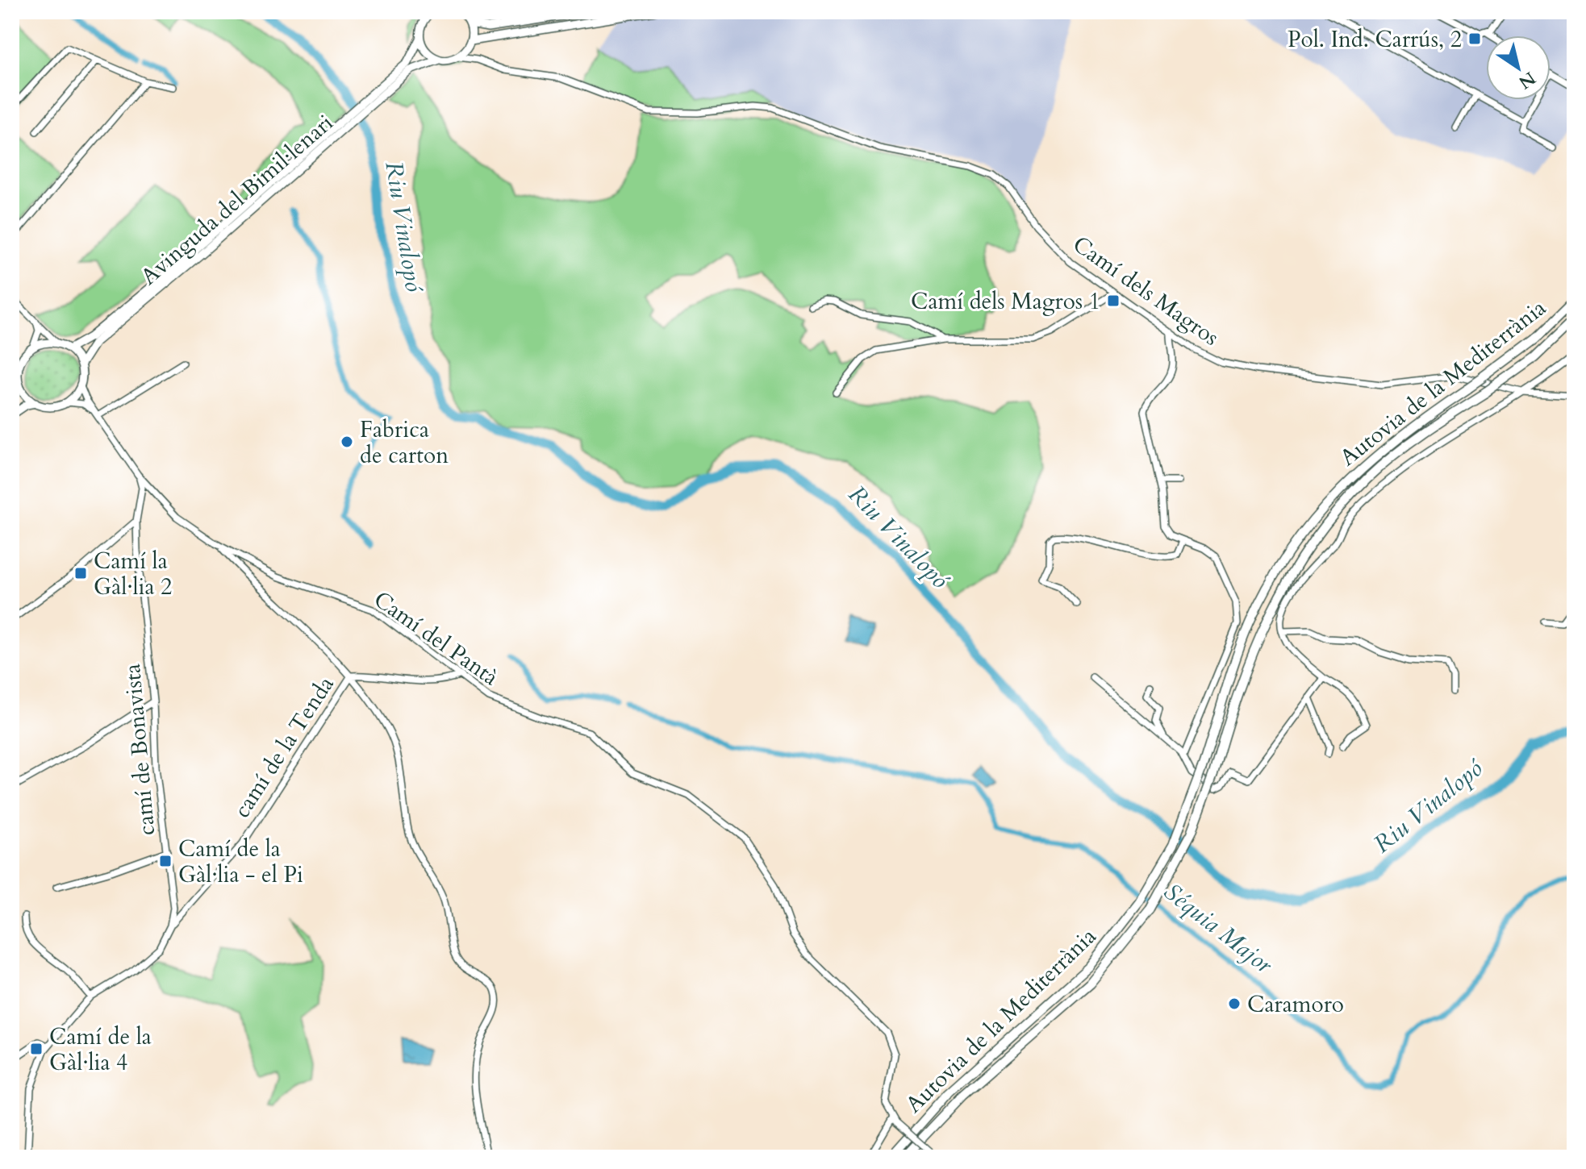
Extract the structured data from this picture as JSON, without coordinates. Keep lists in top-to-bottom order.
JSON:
{
  "streets": {
    "highway": ["Autovia de la Mediterrània"],
    "main road": ["Avinguda del Bimil·lenari"],
    "street": [
      "Camí dels Magros",
      "Camí del Pantà",
      "camí de la Tenda",
      "camí de Bonavista"
    ]
  },
  "crossings": [
    ["Avinguda del Bimil·lenari", "Camí del Pantà"],
    ["Camí del Pantà", "camí de Bonavista"],
    ["camí de la Tenda", "camí de Bonavista"]
  ],
  "water": ["Riu Vinalopó", "Séquia Major"],
  "places": {
    "transit": [
      "Pol. Ind. Carrús, 2",
      "Camí dels Magros 1",
      "Camí la Gàl·lia 2",
      "Camí de la Gàl·lia - el Pi",
      "Camí de la Gàl·lia 4"
    ],
    "other": ["Fabrica de carton", "Caramoro"]
  },
  "north": "bottom right"
}
